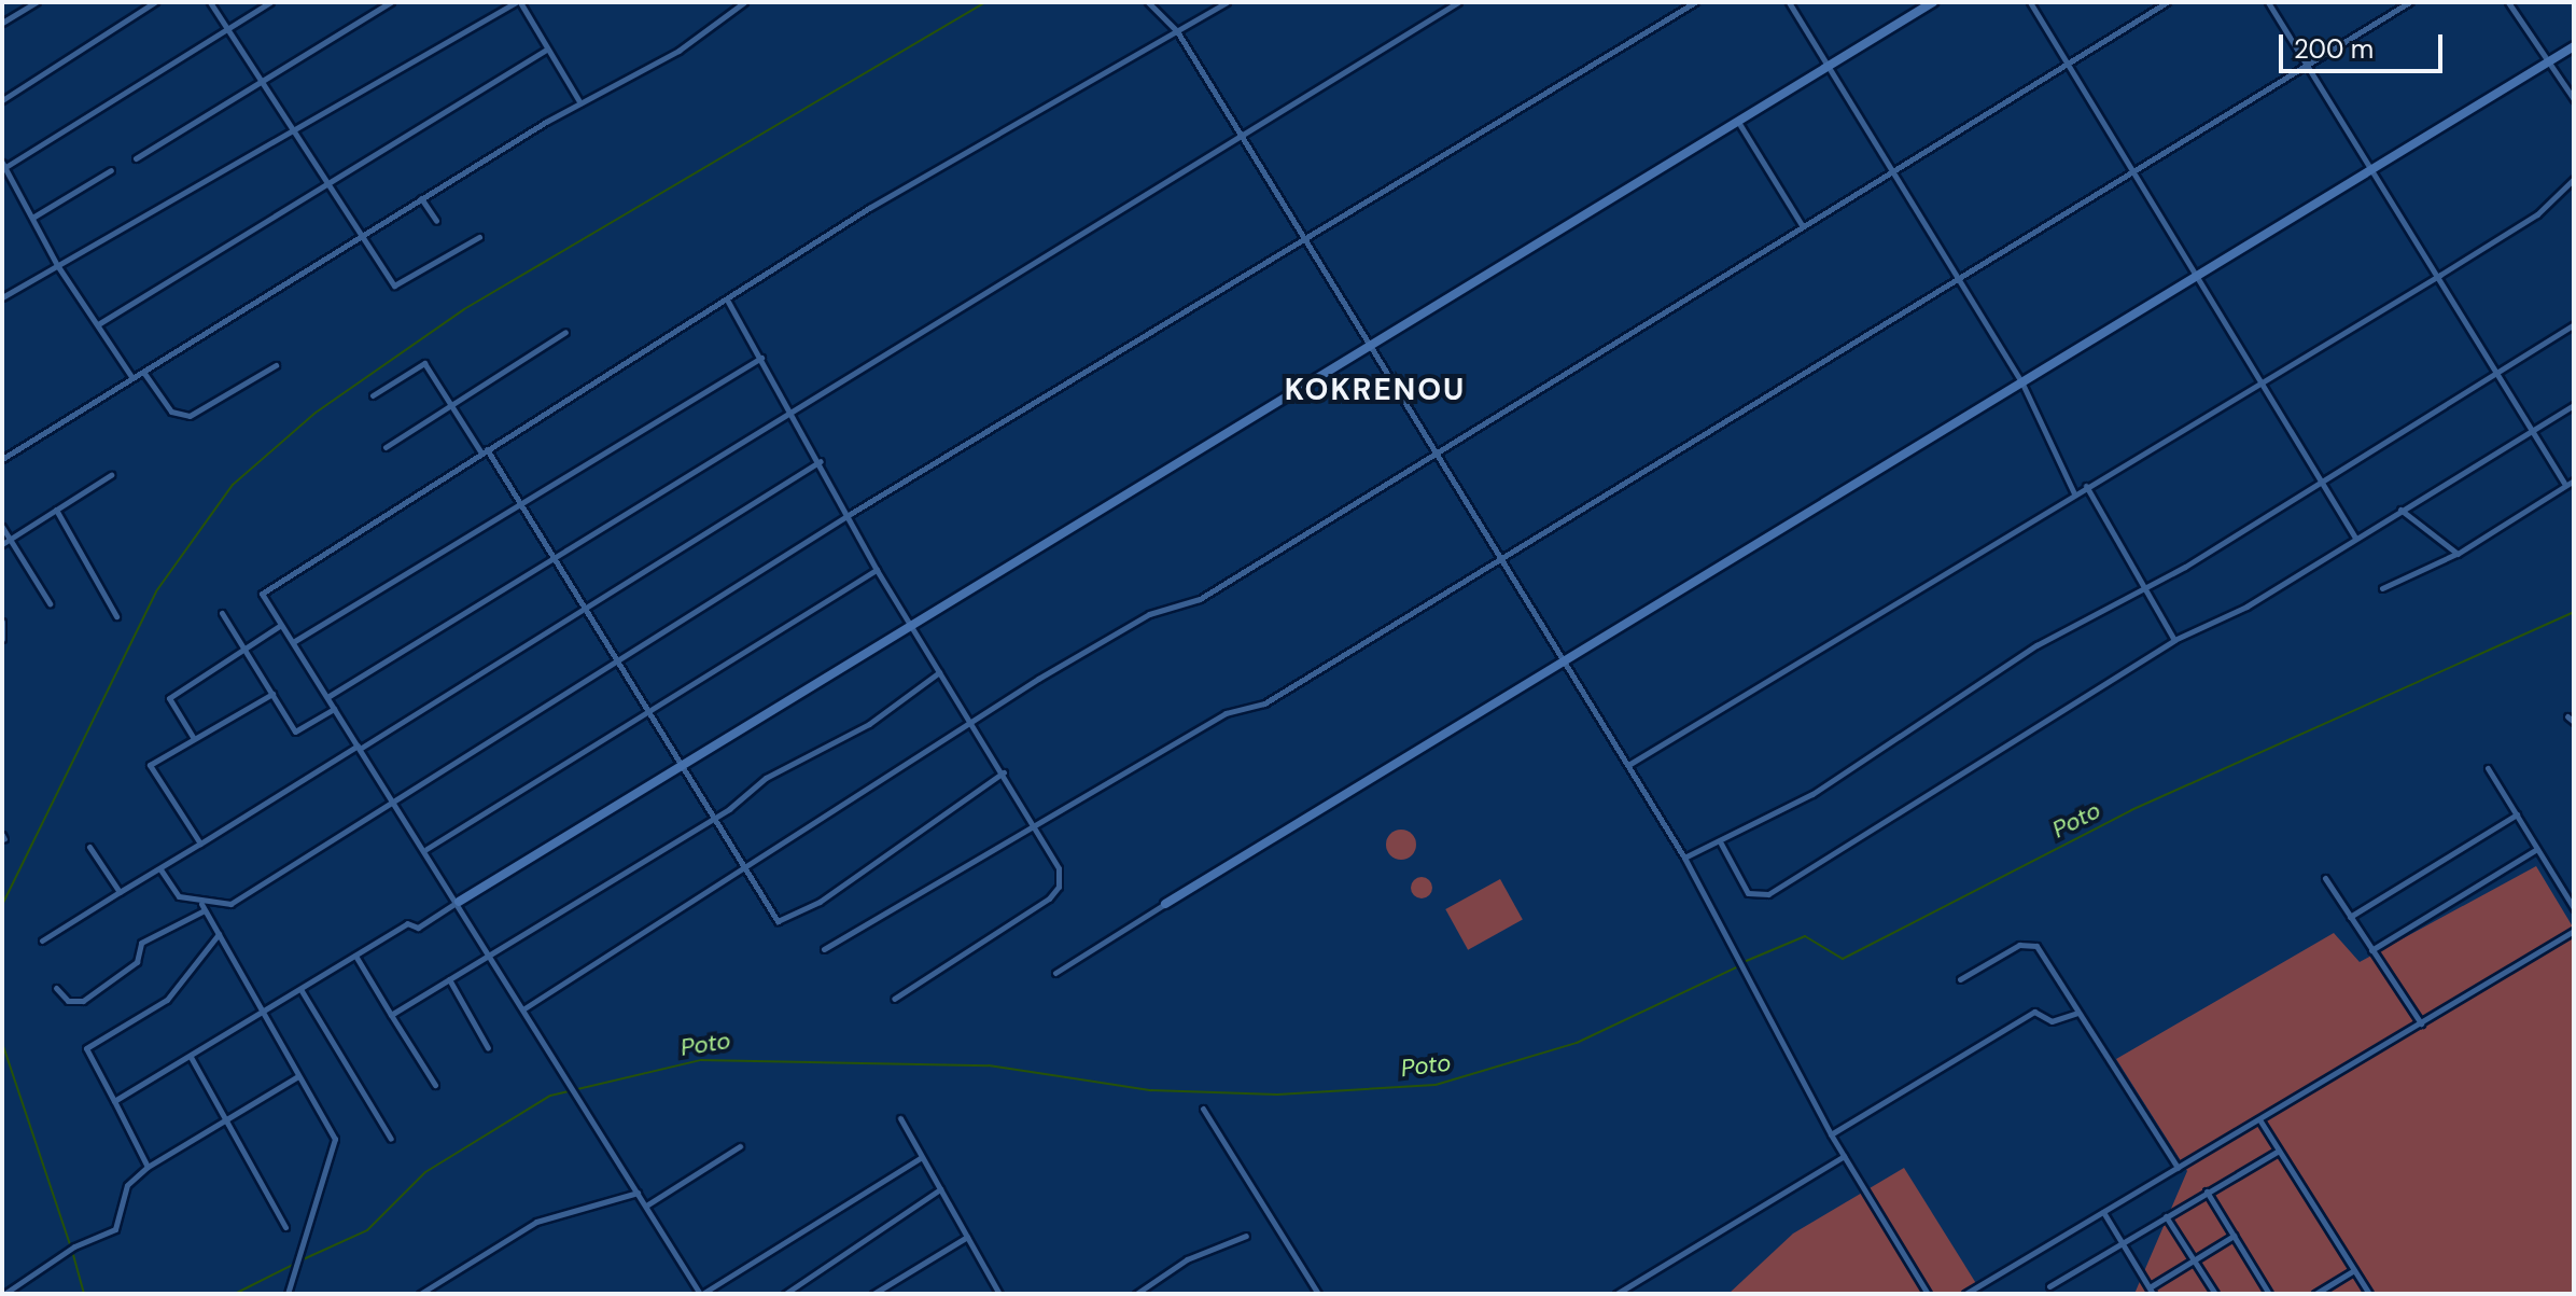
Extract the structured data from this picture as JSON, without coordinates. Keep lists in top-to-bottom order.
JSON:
{
  "districts": ["KOKRENOU"],
  "water": ["Poto"],
  "scale_bar": "200 m"
}
